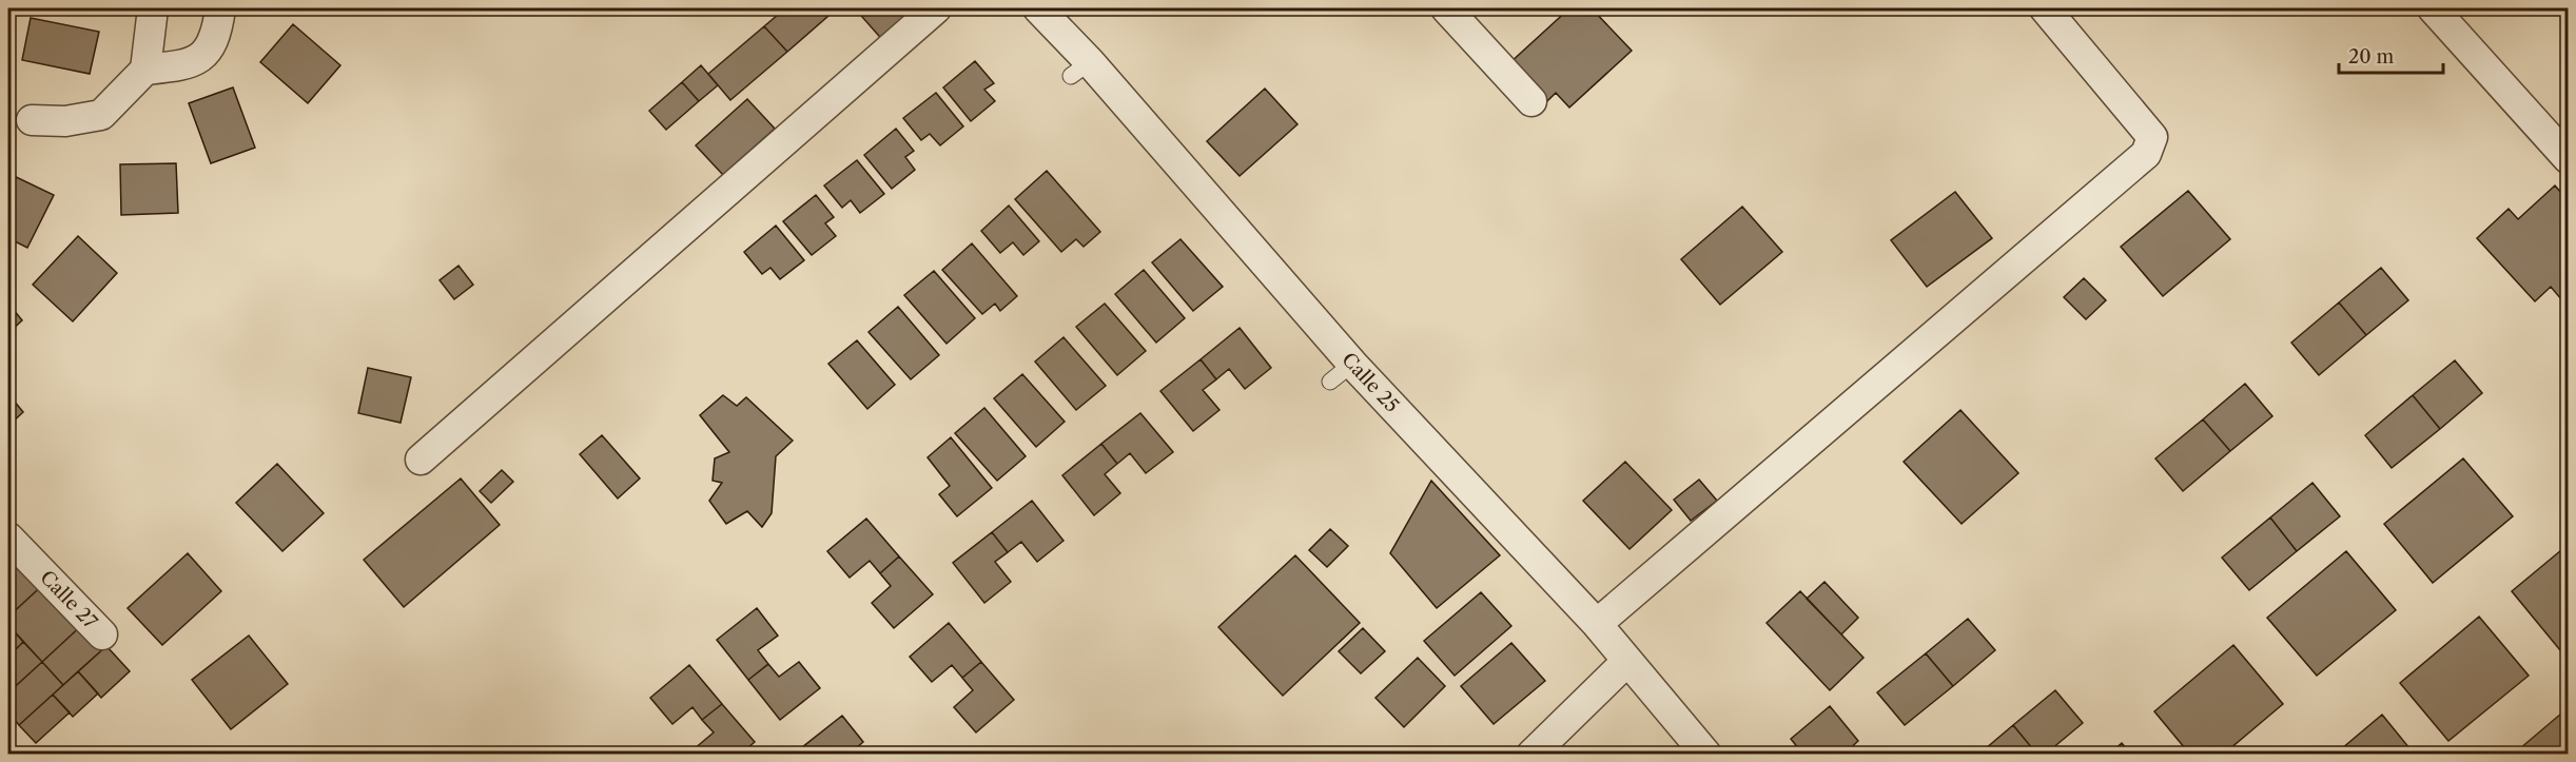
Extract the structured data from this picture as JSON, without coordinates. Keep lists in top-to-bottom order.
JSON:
{
  "streets": {
    "street": ["Calle 25", "Calle 27"]
  },
  "scale_bar": "20 m"
}
